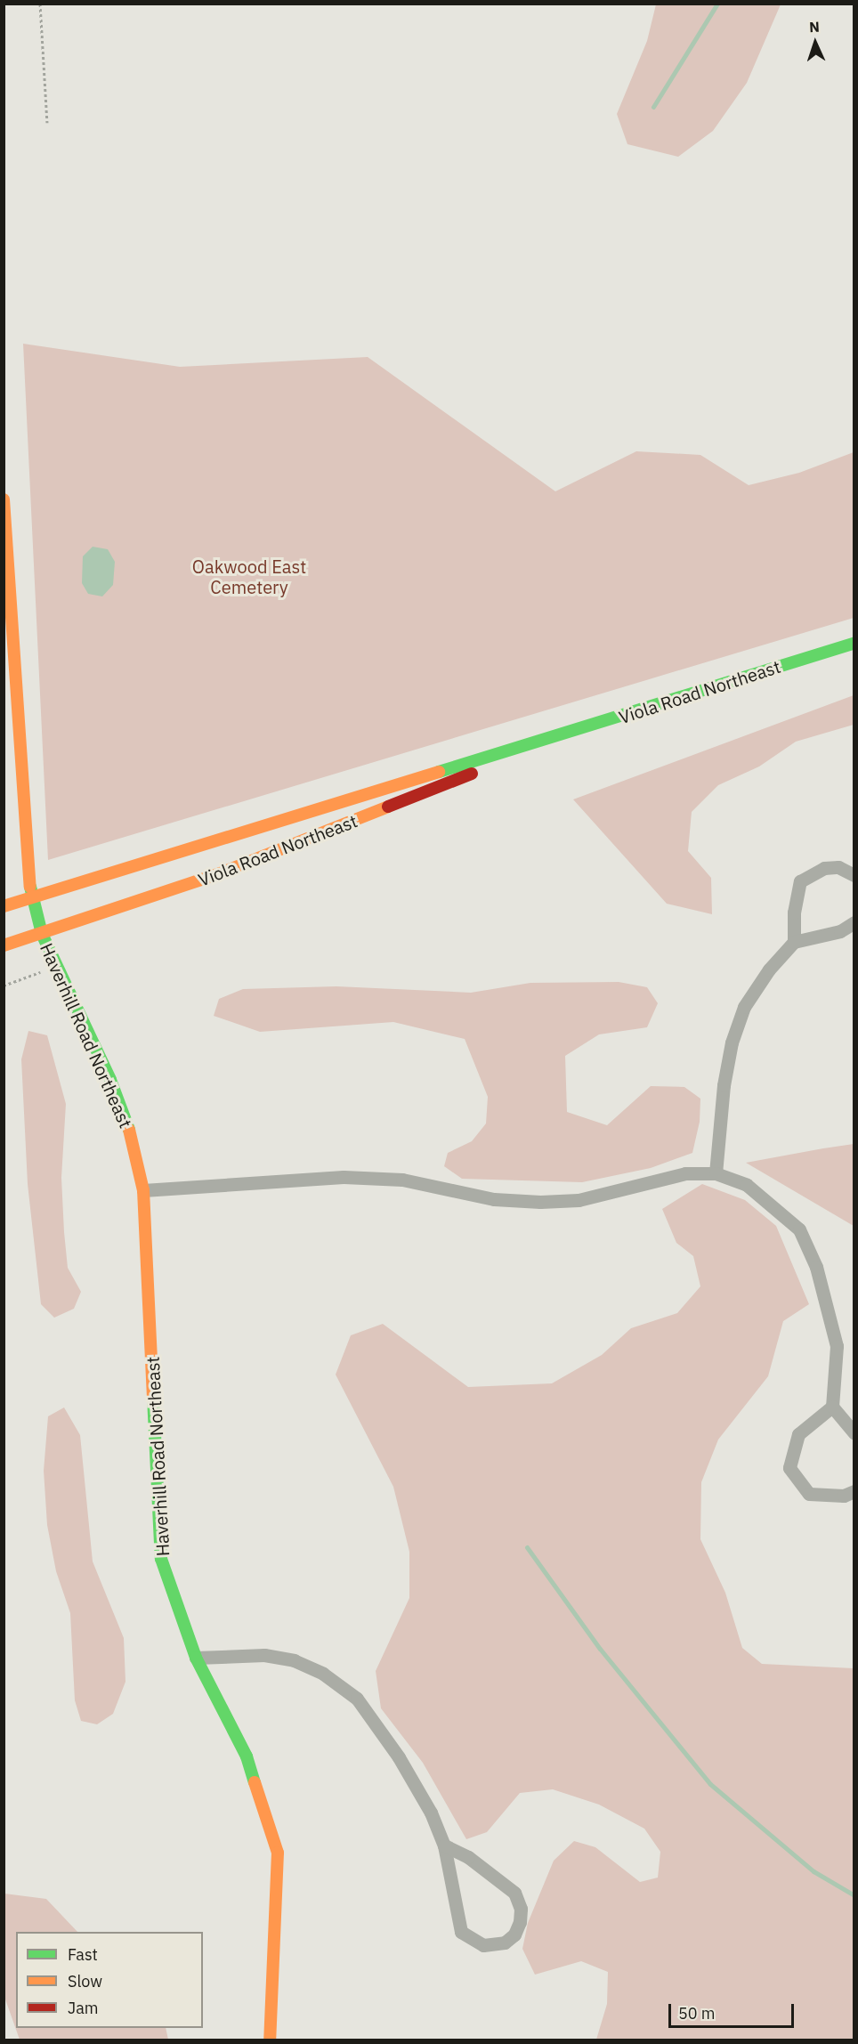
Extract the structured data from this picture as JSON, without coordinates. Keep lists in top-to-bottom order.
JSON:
{
  "streets": {
    "street": ["Viola Road Northeast", "Haverhill Road Northeast"]
  },
  "crossings": [
    ["Viola Road Northeast", "Haverhill Road Northeast"]
  ],
  "parks": ["Oakwood East Cemetery"],
  "legend": ["Fast", "Slow", "Jam"],
  "scale_bar": "50 m",
  "north": "top"
}
